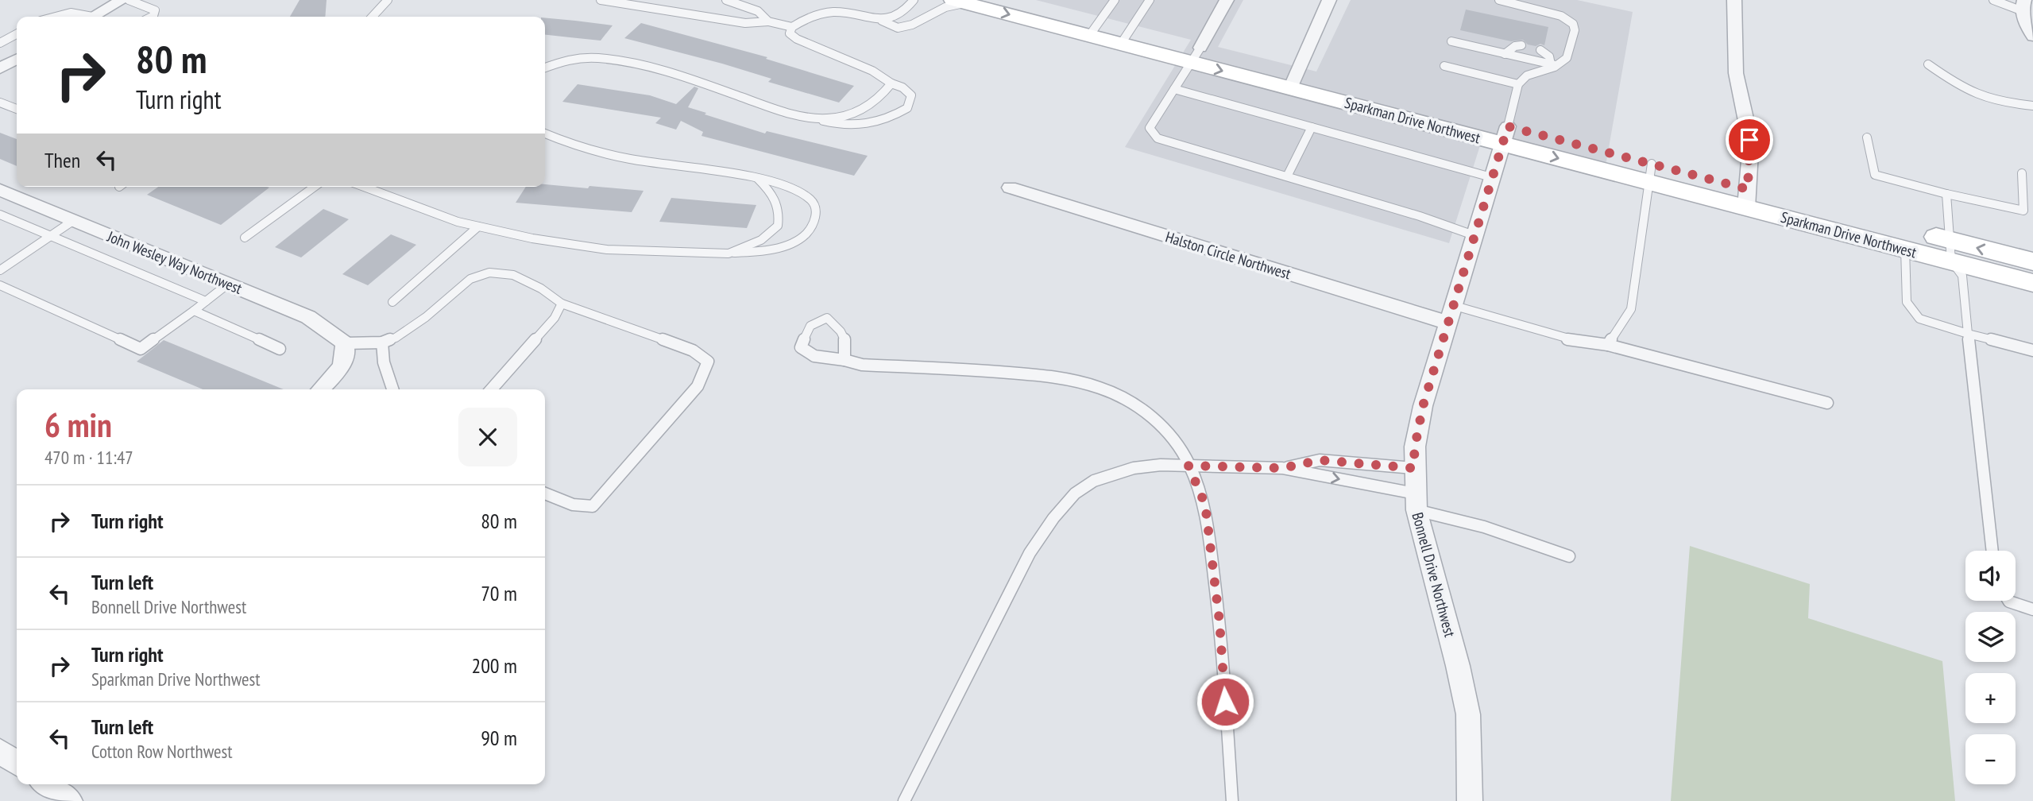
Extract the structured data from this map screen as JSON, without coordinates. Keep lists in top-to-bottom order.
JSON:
{
  "streets": {
    "main road": ["Sparkman Drive Northwest"],
    "street": ["Halston Circle Northwest", "John Wesley Way Northwest", "Bonnell Drive Northwest"]
  },
  "crossings": [
    ["Sparkman Drive Northwest", "Bonnell Drive Northwest"],
    ["Halston Circle Northwest", "Bonnell Drive Northwest"]
  ],
  "page": {
    "turn": ["80 m", "Turn right"],
    "then": "Then",
    "heading": ["6 min", "470 m · 11:47"],
    "list": [
      {
        "name": "Turn right",
        "value": "80 m"
      },
      {
        "name": "Turn left",
        "note": "Bonnell Drive Northwest",
        "value": "70 m"
      },
      {
        "name": "Turn right",
        "note": "Sparkman Drive Northwest",
        "value": "200 m"
      },
      {
        "name": "Turn left",
        "note": "Cotton Row Northwest",
        "value": "90 m"
      }
    ],
    "map_buttons": ["+", "−"]
  }
}
